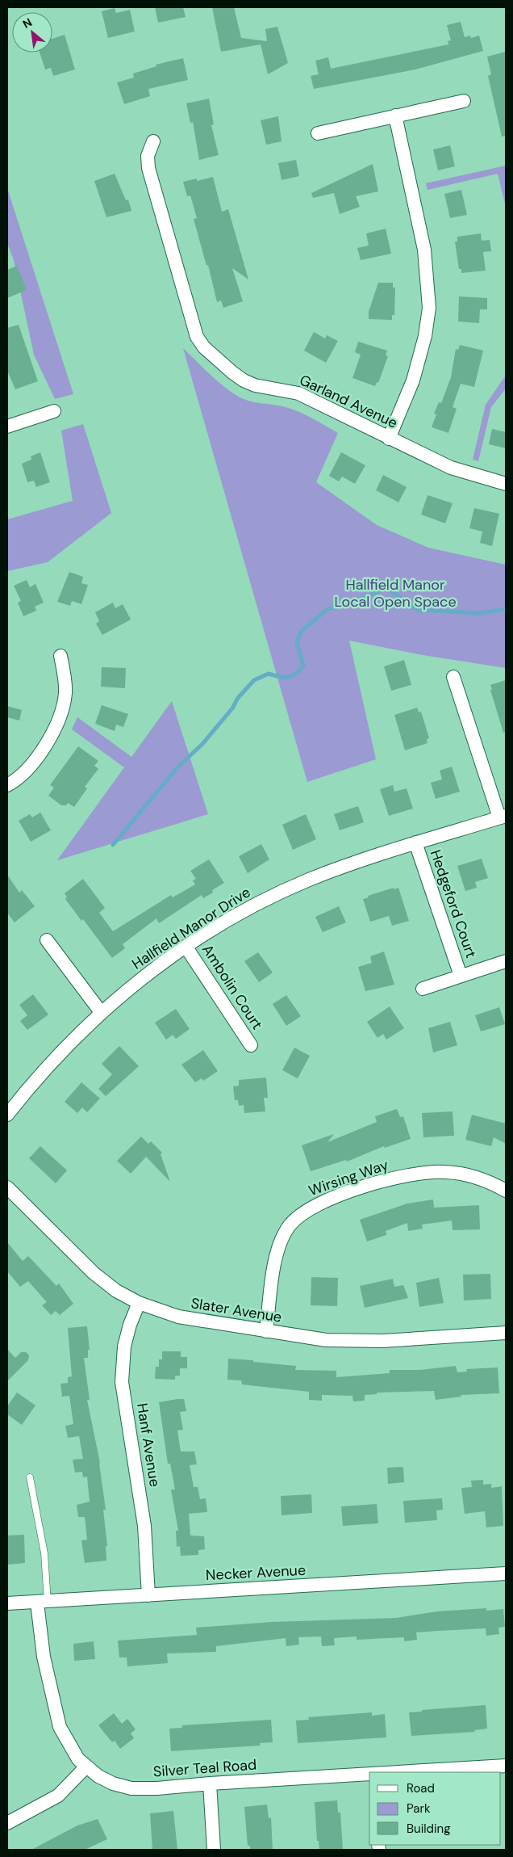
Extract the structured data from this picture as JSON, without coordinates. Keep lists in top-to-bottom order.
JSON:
{
  "streets": {
    "street": [
      "Garland Avenue",
      "Hedgeford Court",
      "Hallfield Manor Drive",
      "Ambolin Court",
      "Wirsing Way",
      "Slater Avenue",
      "Hanf Avenue",
      "Necker Avenue",
      "Silver Teal Road"
    ]
  },
  "crossings": [
    ["Hedgeford Court", "Hallfield Manor Drive"],
    ["Hallfield Manor Drive", "Ambolin Court"],
    ["Wirsing Way", "Slater Avenue"],
    ["Slater Avenue", "Hanf Avenue"],
    ["Hanf Avenue", "Necker Avenue"],
    ["Necker Avenue", "Silver Teal Road"]
  ],
  "parks": ["Hallfield Manor Local Open Space"],
  "legend": ["Road", "Park", "Building"],
  "north": "top left"
}
